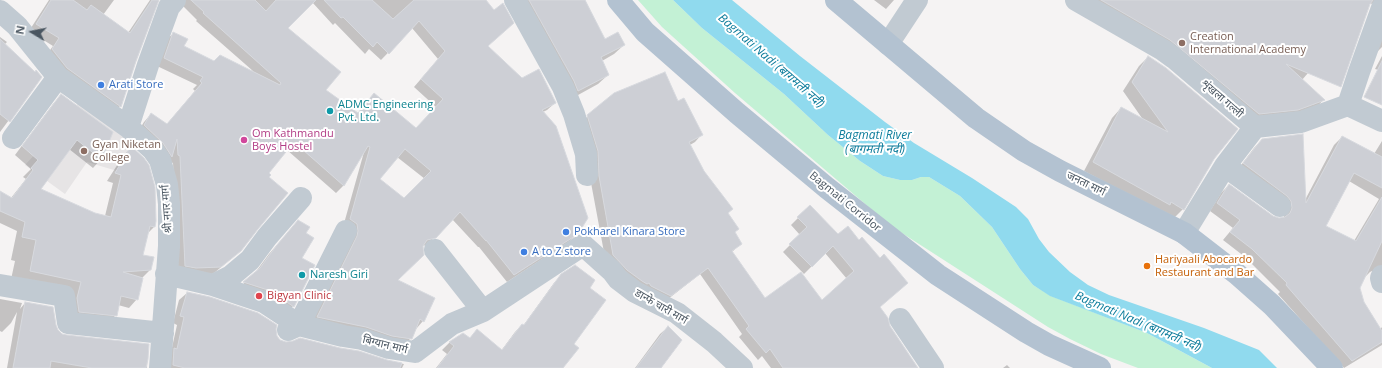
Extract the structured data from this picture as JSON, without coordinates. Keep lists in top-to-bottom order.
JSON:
{
  "streets": {
    "main road": ["जनता मार्ग", "Bagmati Corridor"],
    "street": [
      "शृंखला गल्ली",
      "श्री नगर मार्ग",
      "डान्फे चारी मार्ग",
      "बिग्यान मार्ग"
    ]
  },
  "crossings": [
    ["श्री नगर मार्ग", "बिग्यान मार्ग"],
    ["डान्फे चारी मार्ग", "बिग्यान मार्ग"]
  ],
  "water": ["Bagmati Nadi (बागमती नदी)", "Bagmati River (बागमती नदी)"],
  "places": [
    "Creation International Academy",
    "Arati Store",
    "ADMC Engineering Pvt. Ltd.",
    "Om Kathmandu Boys Hostel",
    "Gyan Niketan College",
    "Pokharel Kinara Store",
    "A to Z store",
    "Hariyaali Abocardo Restaurant and Bar",
    "Naresh Giri",
    "Bigyan Clinic"
  ],
  "north": "left"
}
